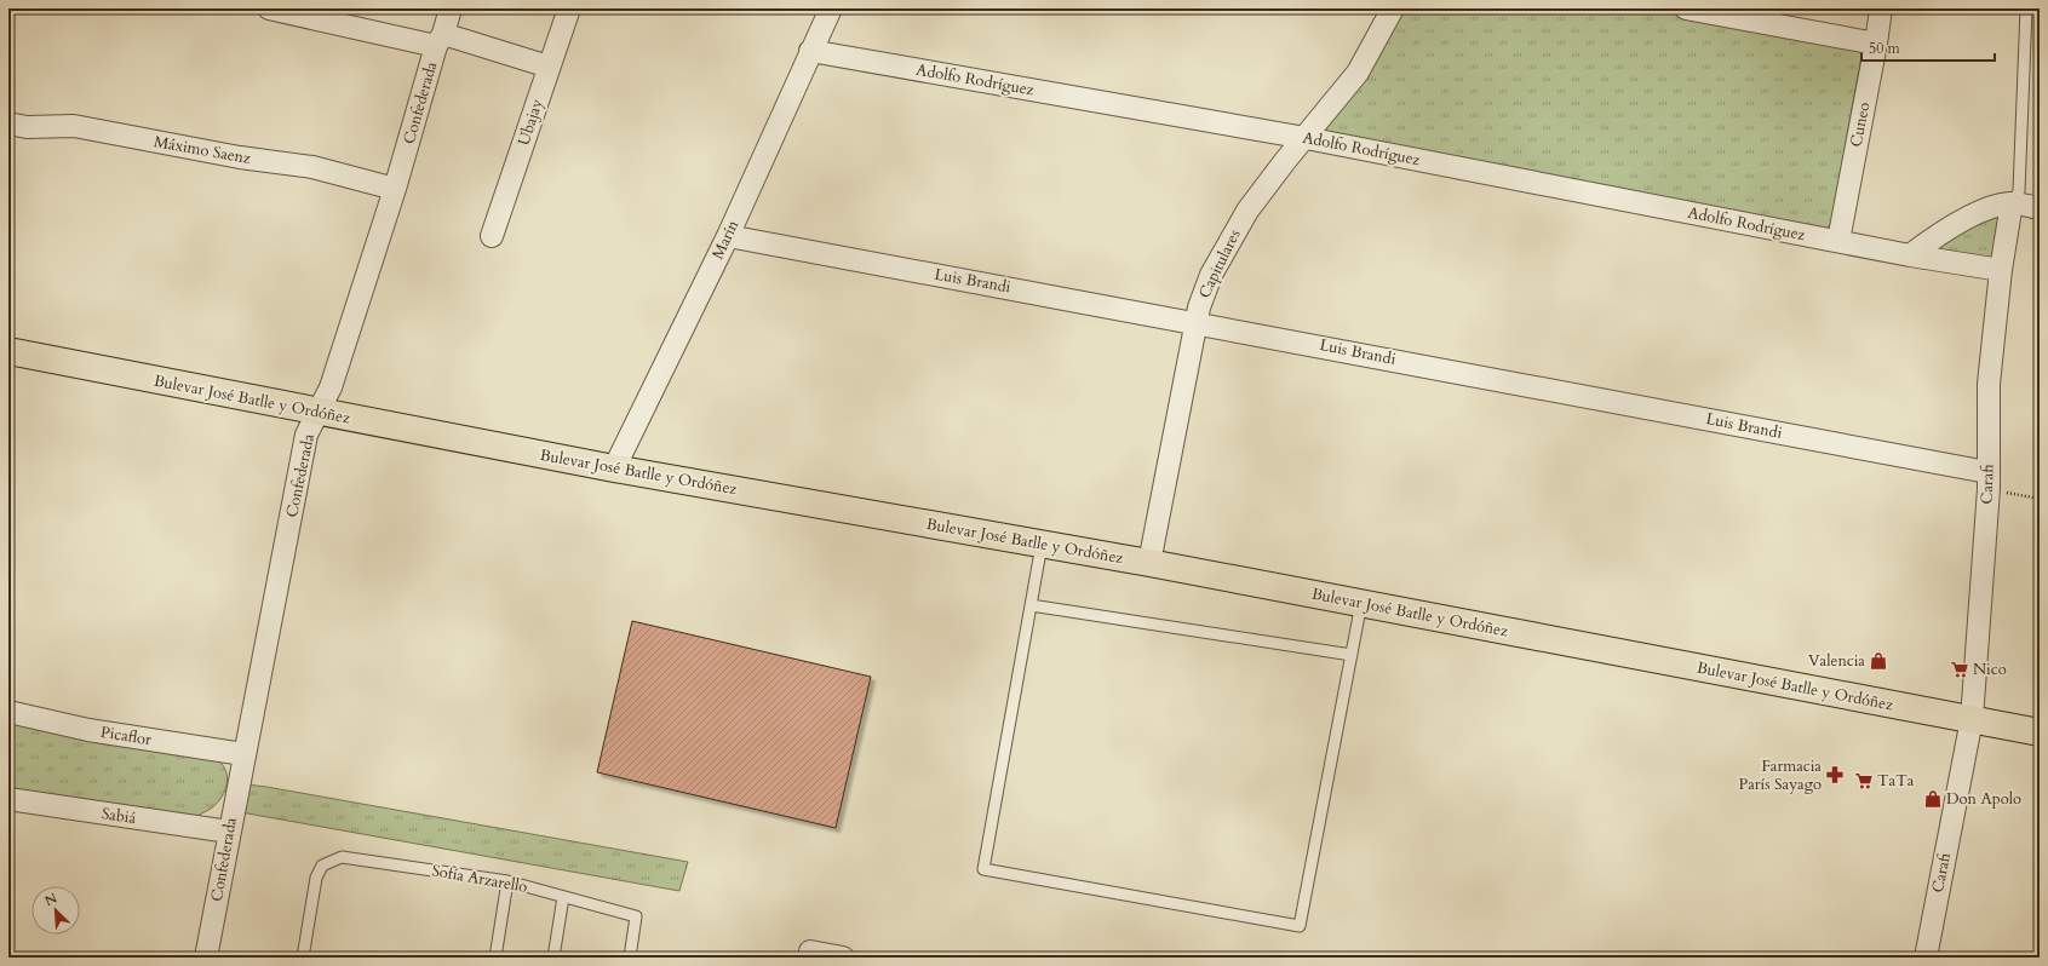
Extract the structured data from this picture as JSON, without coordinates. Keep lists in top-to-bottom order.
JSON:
{
  "streets": {
    "main road": ["Bulevar José Batlle y Ordóñez"],
    "street": [
      "Adolfo Rodríguez",
      "Confederada",
      "Ubajay",
      "Cuneo",
      "Máximo Saenz",
      "Marín",
      "Capitulares",
      "Luis Brandi",
      "Carafi",
      "Picaflor",
      "Sabiá"
    ],
    "lane": ["Sofía Arzarello"]
  },
  "crossings": [
    ["Adolfo Rodríguez", "Cuneo"],
    ["Adolfo Rodríguez", "Marín"],
    ["Adolfo Rodríguez", "Capitulares"],
    ["Adolfo Rodríguez", "Carafi"],
    ["Confederada", "Máximo Saenz"],
    ["Confederada", "Bulevar José Batlle y Ordóñez"],
    ["Confederada", "Picaflor"],
    ["Confederada", "Sabiá"],
    ["Marín", "Luis Brandi"],
    ["Marín", "Bulevar José Batlle y Ordóñez"],
    ["Capitulares", "Luis Brandi"],
    ["Capitulares", "Bulevar José Batlle y Ordóñez"],
    ["Luis Brandi", "Carafi"],
    ["Bulevar José Batlle y Ordóñez", "Carafi"]
  ],
  "places": {
    "shop": ["Valencia", "Don Apolo"],
    "supermarket": ["Nico", "TaTa"],
    "pharmacy": ["Farmacia París Sayago"]
  },
  "scale_bar": "50 m",
  "north": "top left"
}
